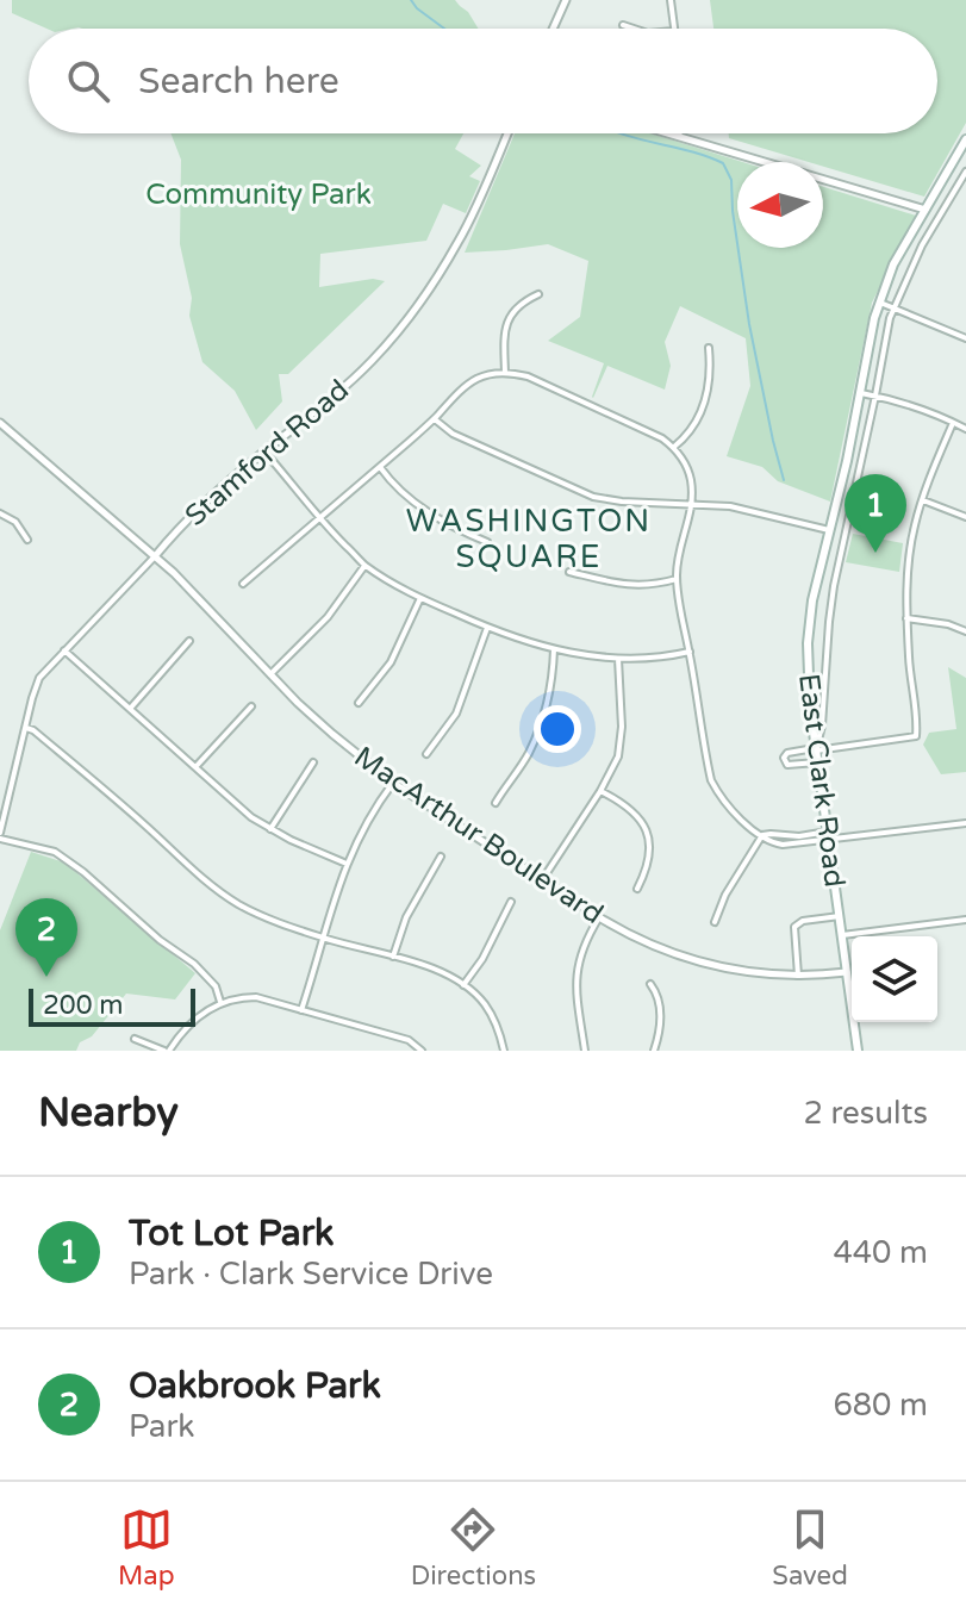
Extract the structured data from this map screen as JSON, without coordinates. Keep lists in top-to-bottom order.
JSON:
{
  "streets": {
    "main road": ["East Clark Road"],
    "street": ["Stamford Road", "MacArthur Boulevard"]
  },
  "crossings": [
    ["Stamford Road", "MacArthur Boulevard"],
    ["East Clark Road", "MacArthur Boulevard"]
  ],
  "districts": ["WASHINGTON SQUARE"],
  "parks": ["Community Park"],
  "scale_bar": "200 m",
  "north": "left",
  "page": {
    "search": "Search here",
    "pins": ["1", "2"],
    "scale": "200 m",
    "heading": ["Nearby", "2 results"],
    "list": [
      {
        "mark": "1",
        "name": "Tot Lot Park",
        "note": "Park · Clark Service Drive",
        "value": "440 m"
      },
      {
        "mark": "2",
        "name": "Oakbrook Park",
        "note": "Park",
        "value": "680 m"
      }
    ],
    "nav": ["Map", "Directions", "Saved"]
  }
}
